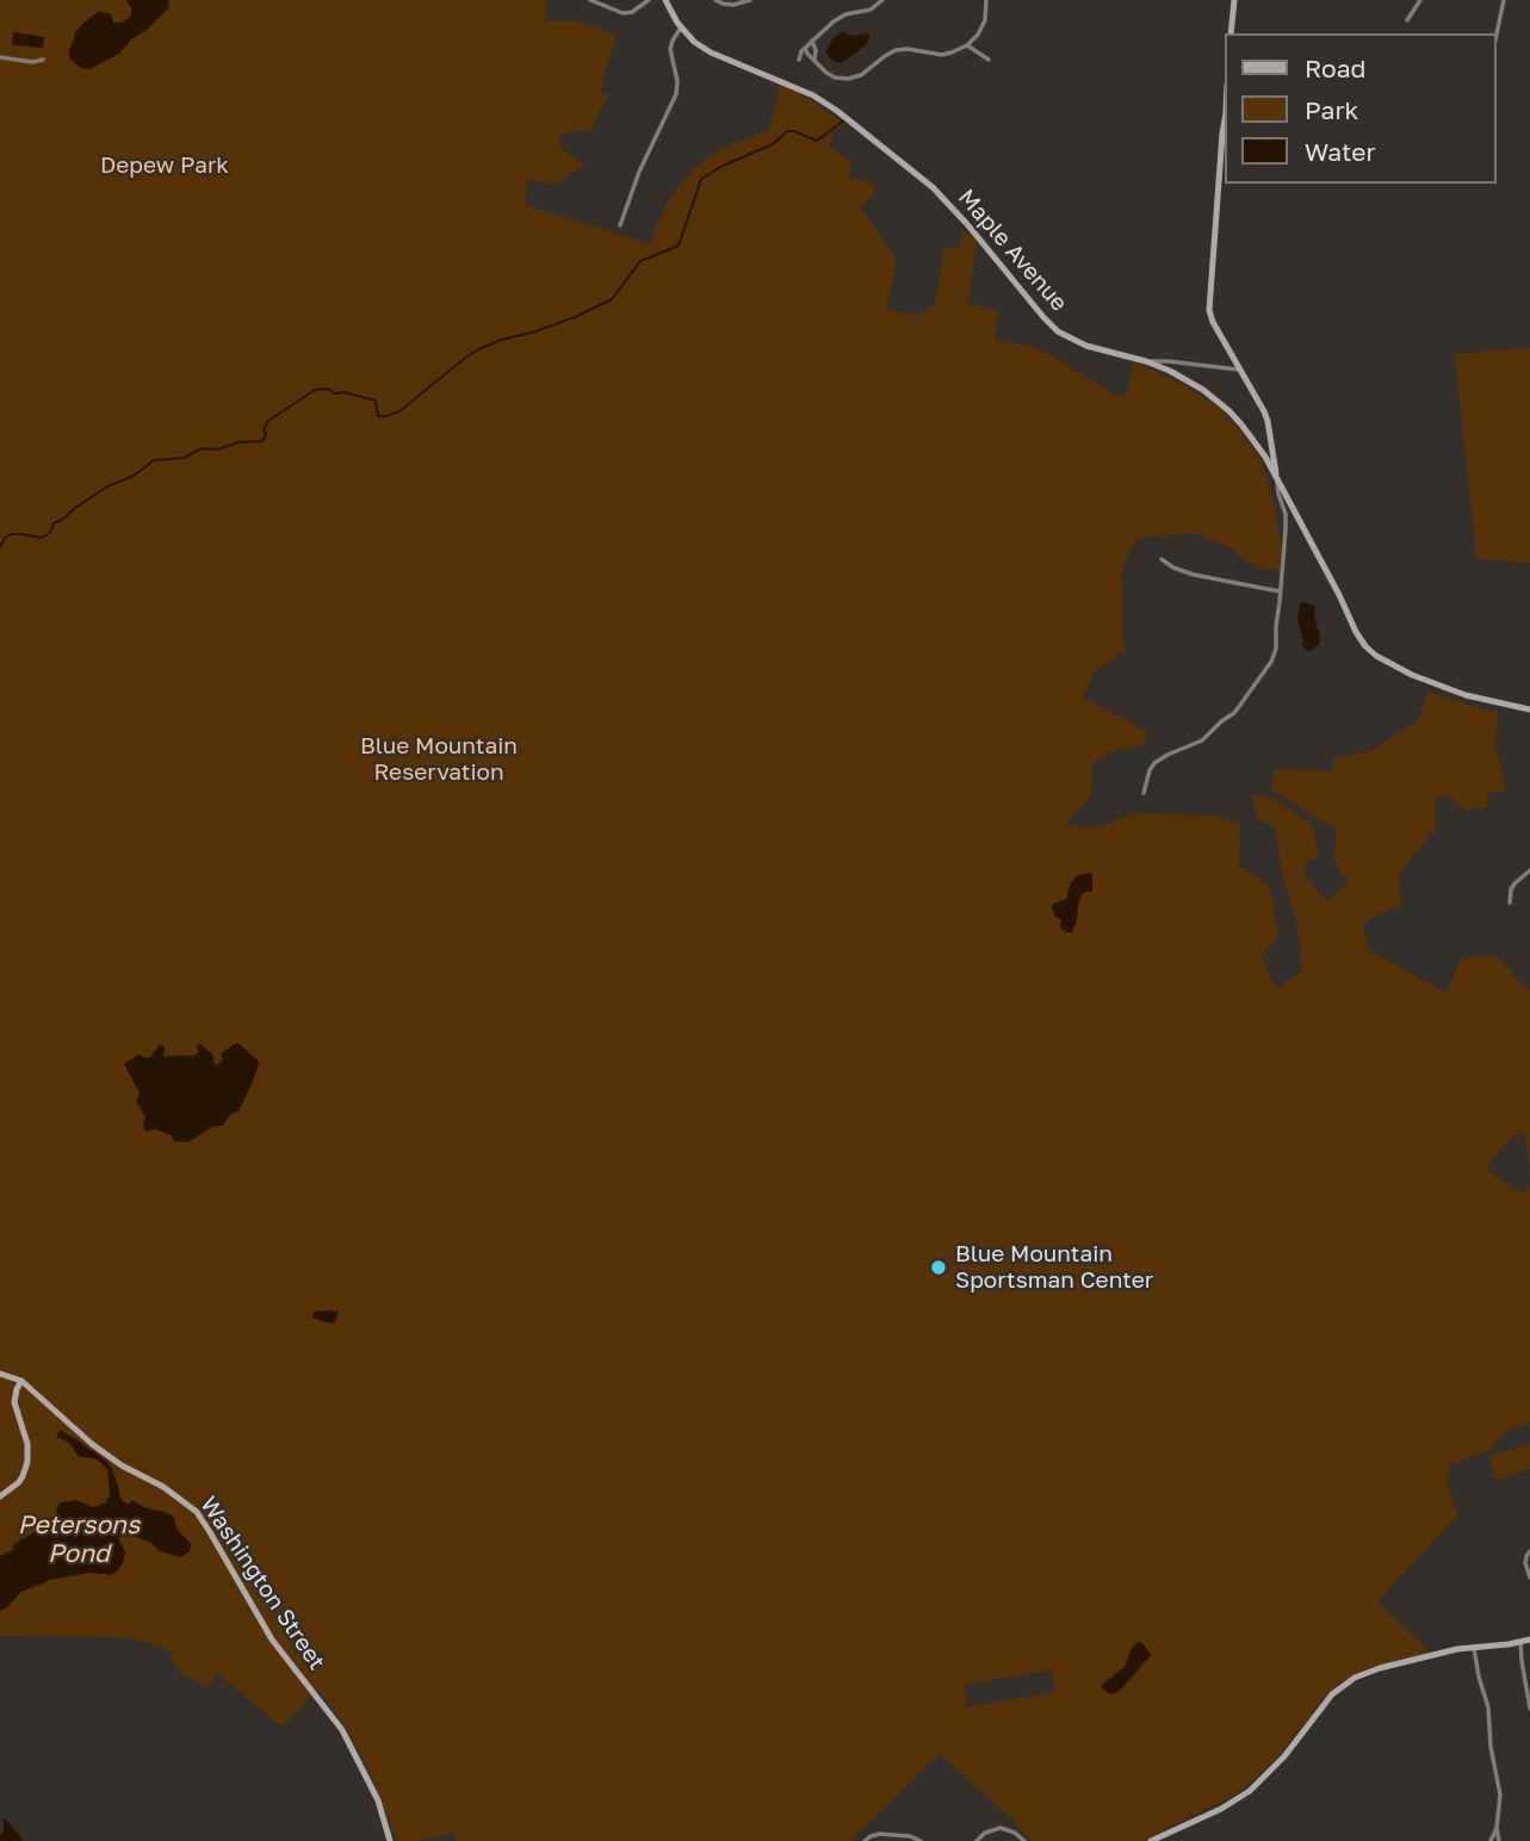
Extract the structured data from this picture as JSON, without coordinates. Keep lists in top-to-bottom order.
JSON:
{
  "streets": {
    "street": ["Maple Avenue", "Washington Street"]
  },
  "water": ["Petersons Pond"],
  "parks": ["Depew Park", "Blue Mountain Reservation"],
  "places": ["Blue Mountain Sportsman Center"],
  "legend": ["Road", "Park", "Water"]
}
